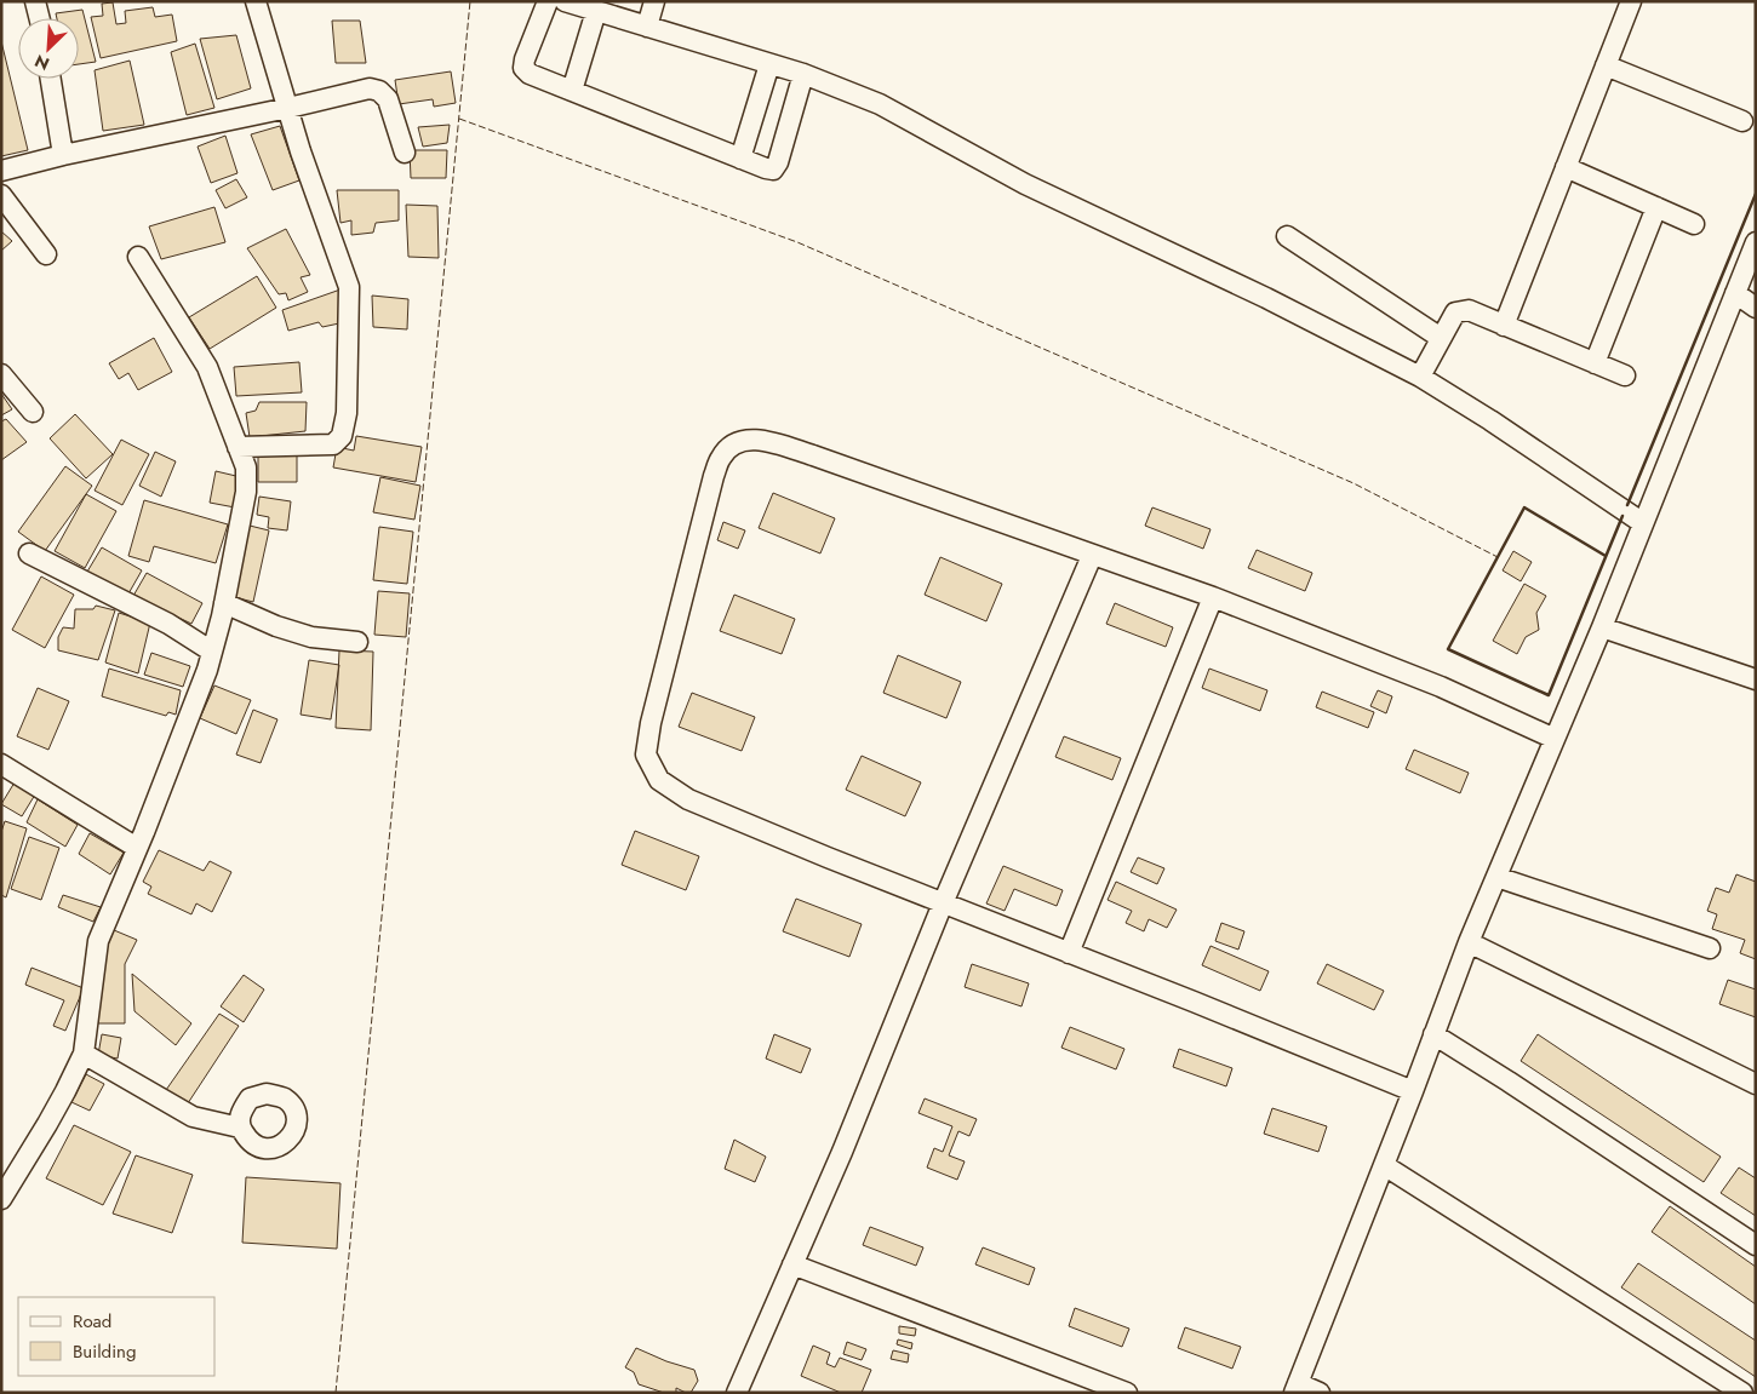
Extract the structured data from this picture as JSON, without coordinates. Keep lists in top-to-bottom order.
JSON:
{
  "legend": ["Road", "Building"],
  "north": "bottom left"
}
